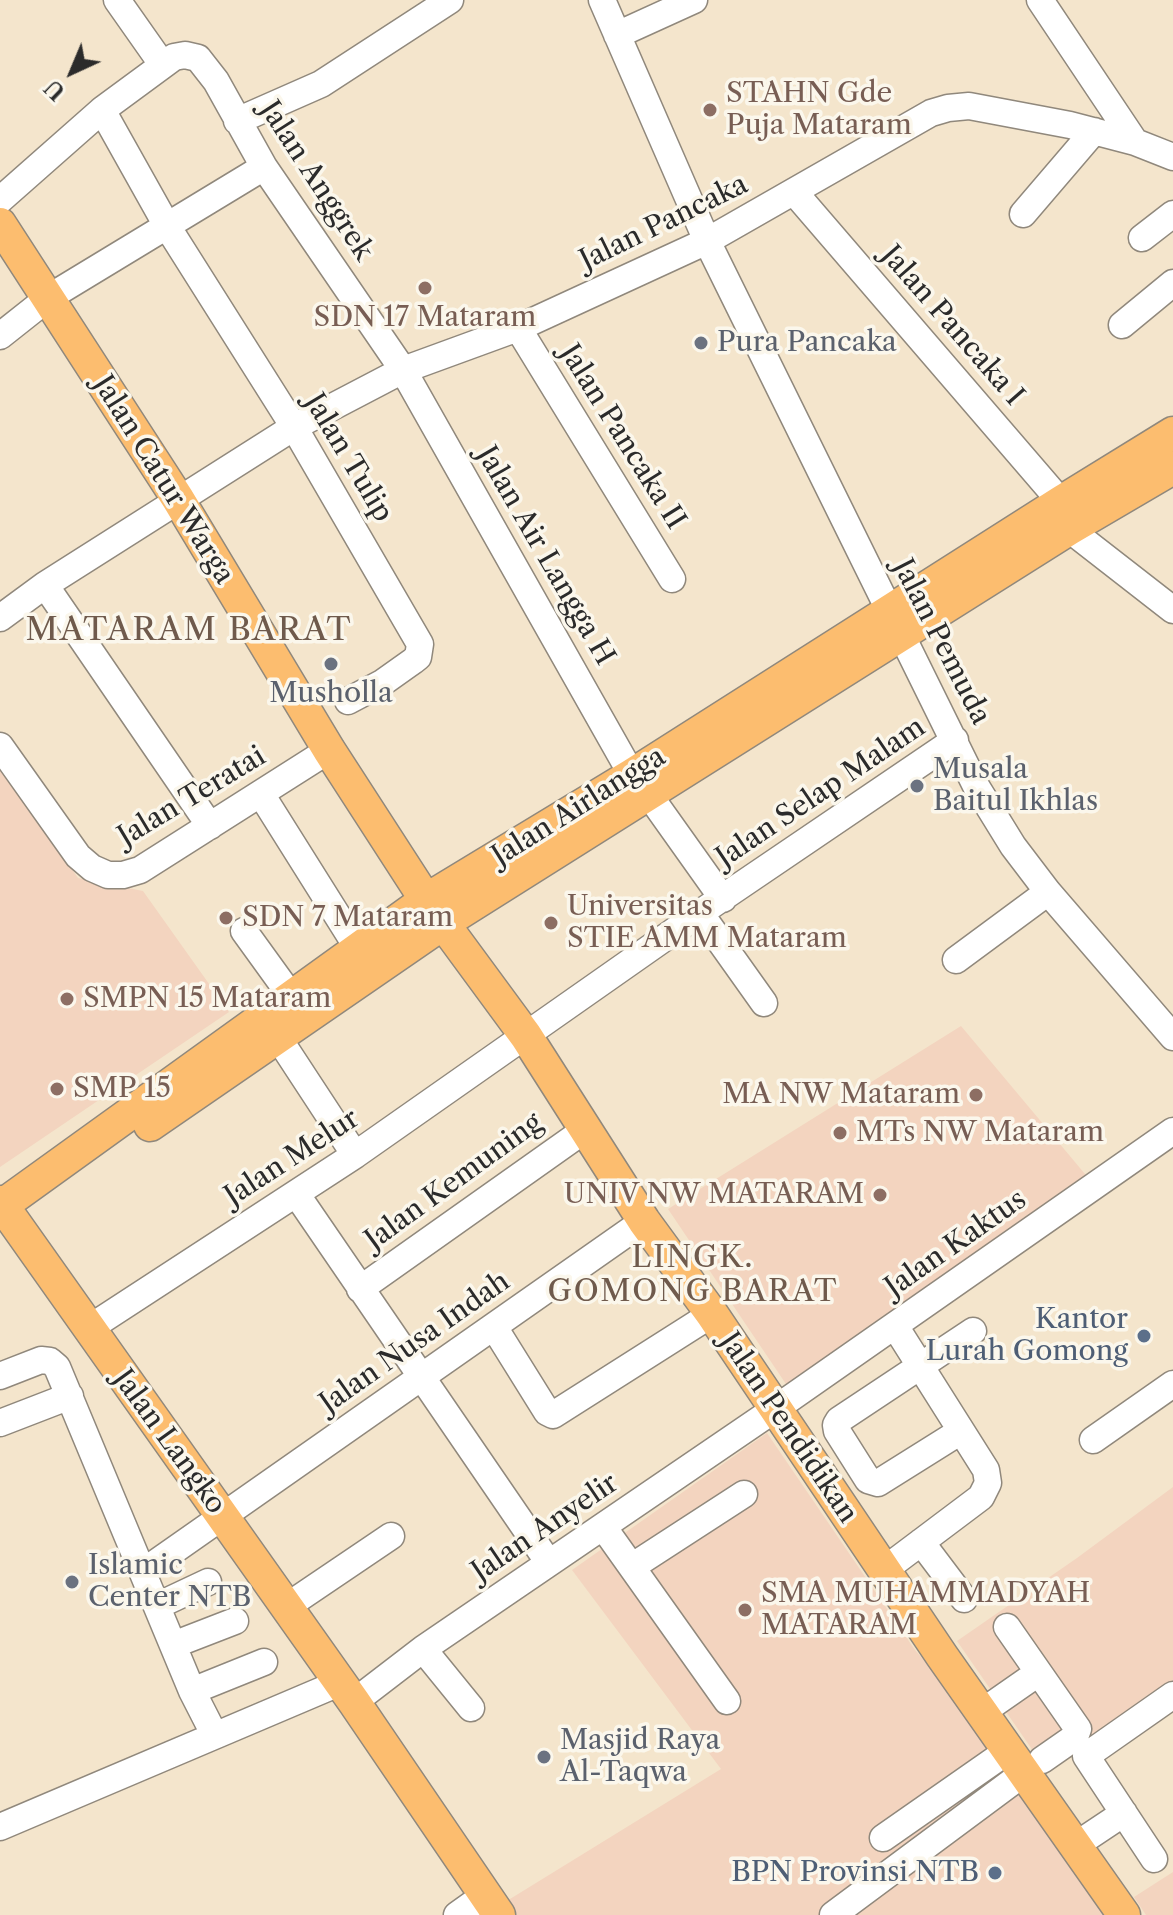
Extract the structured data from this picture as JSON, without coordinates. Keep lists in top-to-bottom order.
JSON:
{
  "streets": {
    "main road": [
      "Jalan Catur Warga",
      "Jalan Airlangga",
      "Jalan Pendidikan",
      "Jalan Langko"
    ],
    "street": [
      "Jalan Anggrek",
      "Jalan Pancaka",
      "Jalan Pancaka I",
      "Jalan Pancaka II",
      "Jalan Tulip",
      "Jalan Air Langga H",
      "Jalan Pemuda",
      "Jalan Selap Malam",
      "Jalan Teratai",
      "Jalan Melur",
      "Jalan Kemuning",
      "Jalan Kaktus",
      "Jalan Nusa Indah",
      "Jalan Anyelir"
    ]
  },
  "crossings": [
    ["Jalan Anggrek", "Jalan Pancaka"],
    ["Jalan Anggrek", "Jalan Air Langga H"],
    ["Jalan Pancaka", "Jalan Pancaka I"],
    ["Jalan Pancaka", "Jalan Pancaka II"],
    ["Jalan Pancaka", "Jalan Tulip"],
    ["Jalan Pancaka", "Jalan Catur Warga"],
    ["Jalan Pancaka", "Jalan Air Langga H"],
    ["Jalan Pancaka", "Jalan Pemuda"],
    ["Jalan Pancaka I", "Jalan Airlangga"],
    ["Jalan Catur Warga", "Jalan Teratai"],
    ["Jalan Catur Warga", "Jalan Airlangga"],
    ["Jalan Catur Warga", "Jalan Pendidikan"],
    ["Jalan Air Langga H", "Jalan Selap Malam"],
    ["Jalan Air Langga H", "Jalan Airlangga"],
    ["Jalan Pemuda", "Jalan Selap Malam"],
    ["Jalan Pemuda", "Jalan Airlangga"],
    ["Jalan Selap Malam", "Jalan Melur"],
    ["Jalan Selap Malam", "Jalan Pendidikan"],
    ["Jalan Airlangga", "Jalan Pendidikan"],
    ["Jalan Airlangga", "Jalan Langko"],
    ["Jalan Melur", "Jalan Pendidikan"],
    ["Jalan Melur", "Jalan Langko"],
    ["Jalan Kemuning", "Jalan Pendidikan"],
    ["Jalan Kaktus", "Jalan Pendidikan"],
    ["Jalan Kaktus", "Jalan Anyelir"],
    ["Jalan Nusa Indah", "Jalan Pendidikan"],
    ["Jalan Nusa Indah", "Jalan Langko"],
    ["Jalan Pendidikan", "Jalan Anyelir"],
    ["Jalan Langko", "Jalan Anyelir"]
  ],
  "districts": ["MATARAM BARAT", "LINGK. GOMONG BARAT"],
  "places": [
    "STAHN Gde Puja Mataram",
    "SDN 17 Mataram",
    "Pura Pancaka",
    "Musholla",
    "Musala Baitul Ikhlas",
    "SDN 7 Mataram",
    "Universitas STIE AMM Mataram",
    "SMPN 15 Mataram",
    "SMP 15",
    "MA NW Mataram",
    "MTs NW Mataram",
    "UNIV NW MATARAM",
    "Kantor Lurah Gomong",
    "Islamic Center NTB",
    "SMA MUHAMMADYAH MATARAM",
    "Masjid Raya Al-Taqwa",
    "BPN Provinsi NTB"
  ],
  "north": "bottom left"
}
